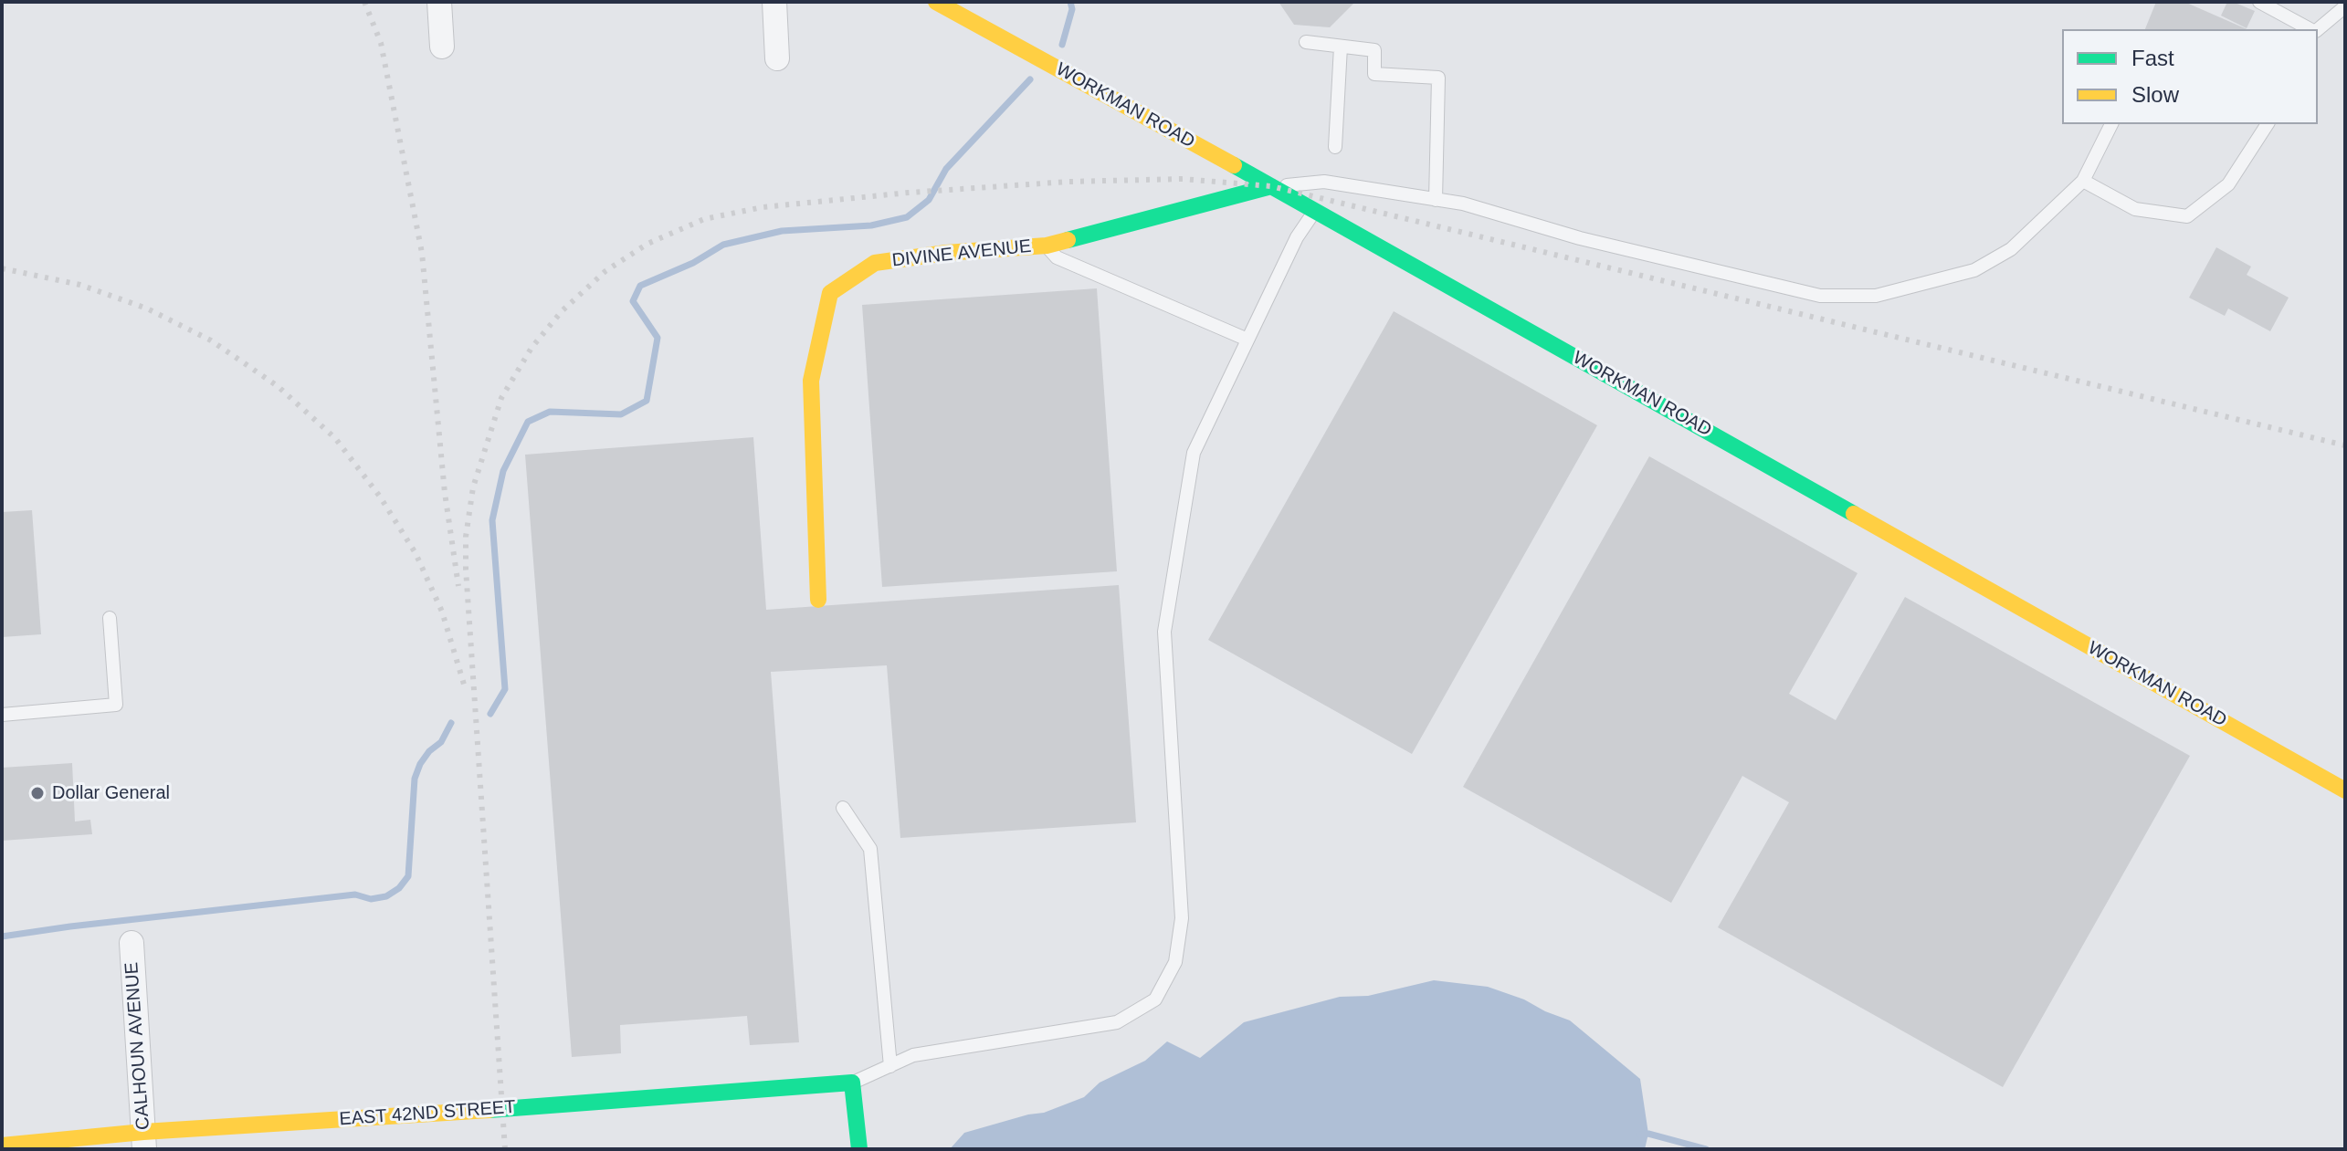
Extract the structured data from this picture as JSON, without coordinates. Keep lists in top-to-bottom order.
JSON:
{
  "streets": {
    "street": [
      "WORKMAN ROAD",
      "DIVINE AVENUE",
      "CALHOUN AVENUE",
      "EAST 42ND STREET"
    ]
  },
  "crossings": [
    ["WORKMAN ROAD", "DIVINE AVENUE"],
    ["CALHOUN AVENUE", "EAST 42ND STREET"]
  ],
  "places": ["Dollar General"],
  "legend": ["Fast", "Slow"]
}
